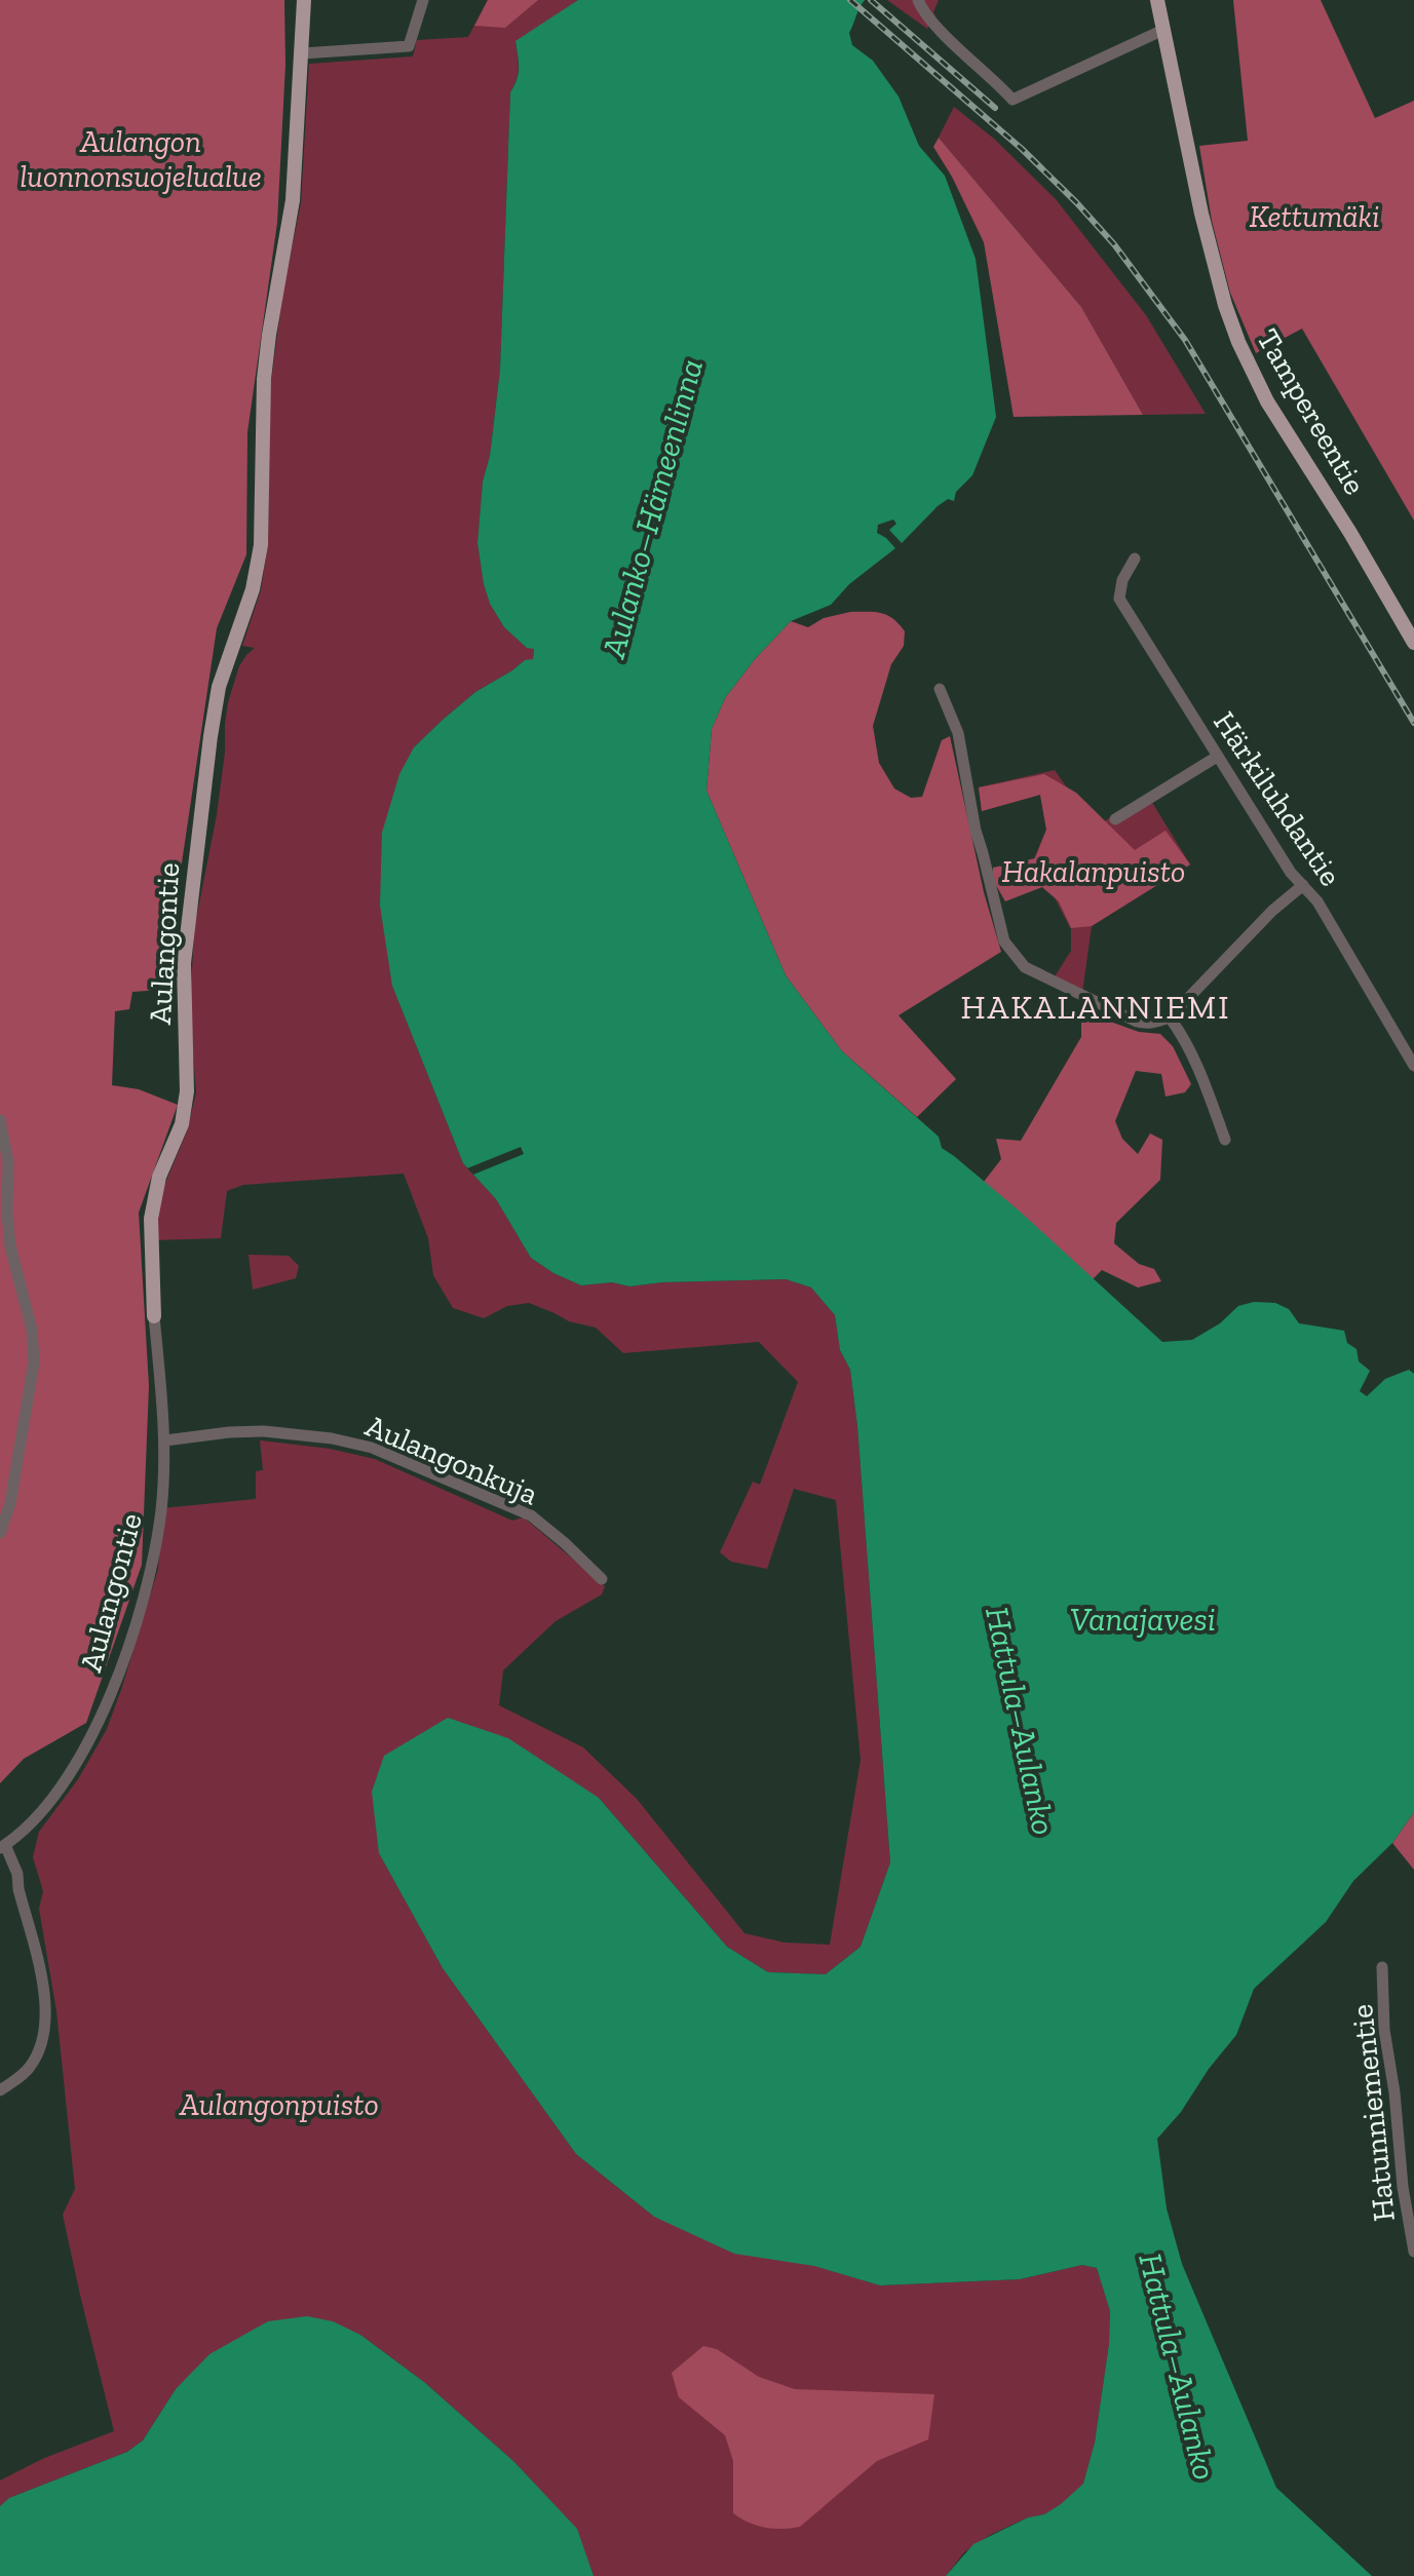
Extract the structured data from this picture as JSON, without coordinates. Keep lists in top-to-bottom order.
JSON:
{
  "streets": {
    "main road": ["Tampereentie", "Aulangontie"],
    "street": ["Härkiluhdantie", "Aulangonkuja", "Hatunniementie"]
  },
  "crossings": [
    ["Aulangontie", "Aulangonkuja"]
  ],
  "districts": ["HAKALANNIEMI"],
  "water": ["Aulanko–Hämeenlinna", "Vanajavesi", "Hattula–Aulanko"],
  "parks": [
    "Aulangon luonnonsuojelualue",
    "Kettumäki",
    "Hakalanpuisto",
    "Aulangonpuisto"
  ]
}
